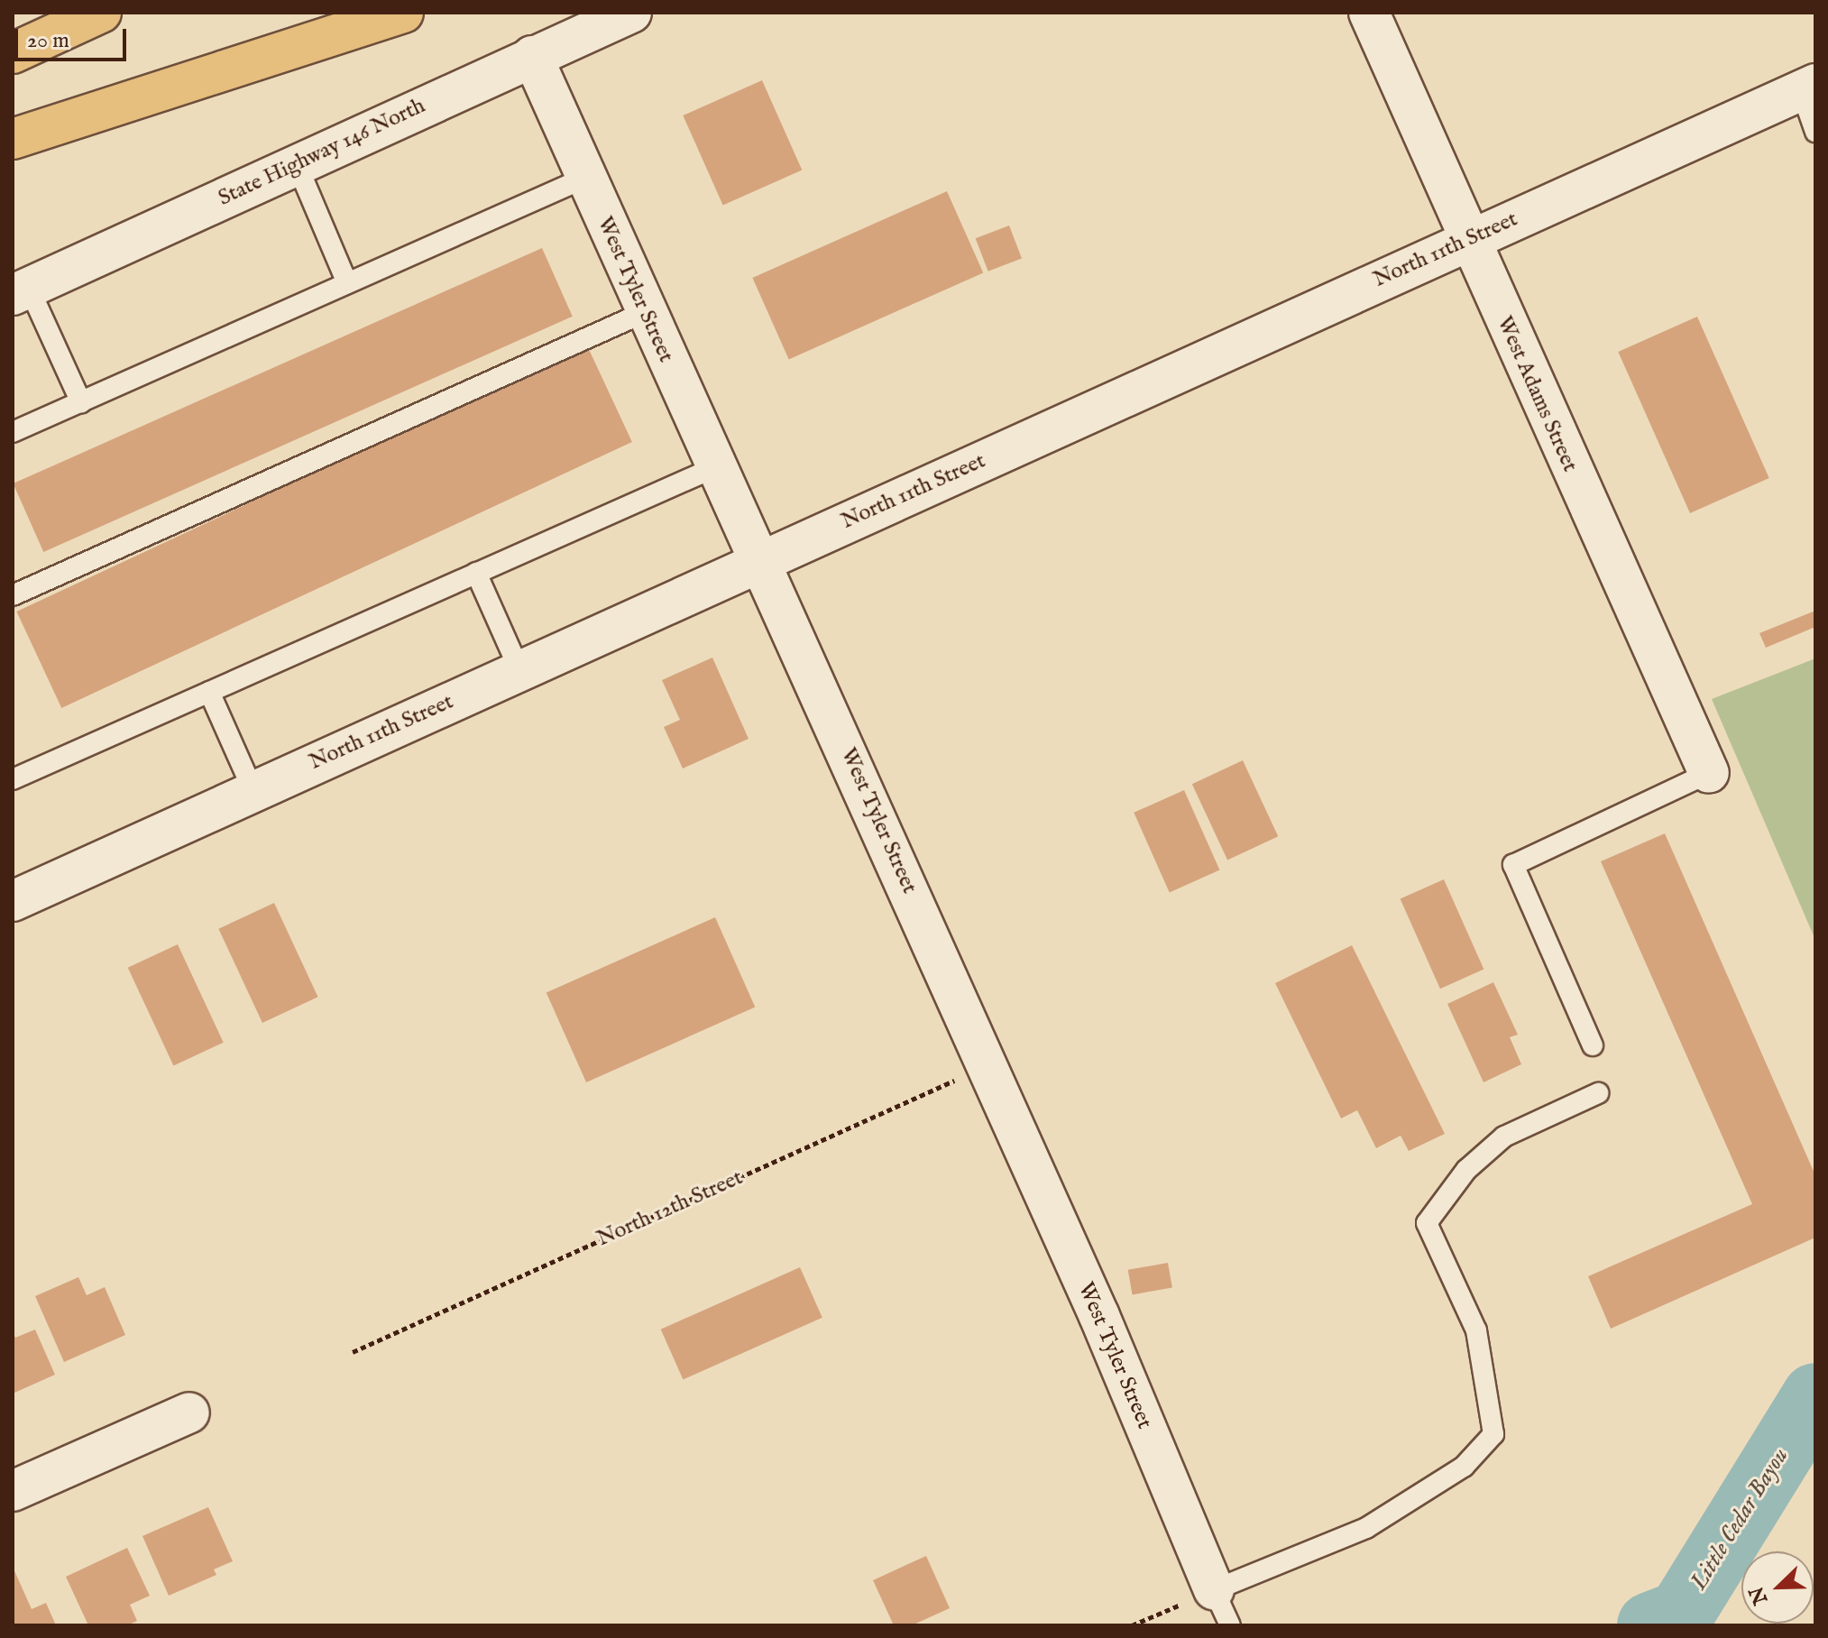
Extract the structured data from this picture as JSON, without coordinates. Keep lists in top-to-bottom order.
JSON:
{
  "streets": {
    "street": [
      "State Highway 146 North",
      "North 11th Street",
      "West Tyler Street",
      "West Adams Street"
    ],
    "path": ["North 12th Street"]
  },
  "crossings": [
    ["State Highway 146 North", "West Tyler Street"],
    ["North 11th Street", "West Tyler Street"],
    ["North 11th Street", "West Adams Street"],
    ["West Tyler Street", "North 12th Street"]
  ],
  "water": ["Little Cedar Bayou"],
  "scale_bar": "20 m",
  "north": "bottom left"
}
